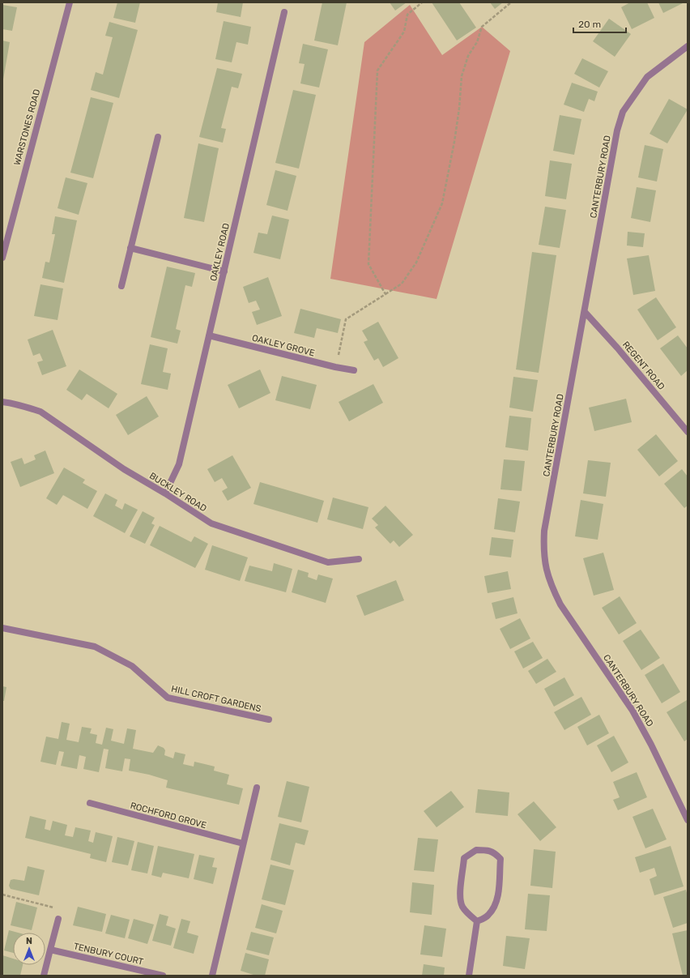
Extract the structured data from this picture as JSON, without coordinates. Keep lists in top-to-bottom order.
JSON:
{
  "streets": {
    "street": [
      "WARSTONES ROAD",
      "CANTERBURY ROAD",
      "OAKLEY ROAD",
      "OAKLEY GROVE",
      "REGENT ROAD",
      "BUCKLEY ROAD",
      "HILL CROFT GARDENS",
      "ROCHFORD GROVE",
      "TENBURY COURT"
    ]
  },
  "crossings": [
    ["CANTERBURY ROAD", "REGENT ROAD"],
    ["OAKLEY ROAD", "OAKLEY GROVE"],
    ["OAKLEY ROAD", "BUCKLEY ROAD"]
  ],
  "scale_bar": "20 m",
  "north": "top"
}
